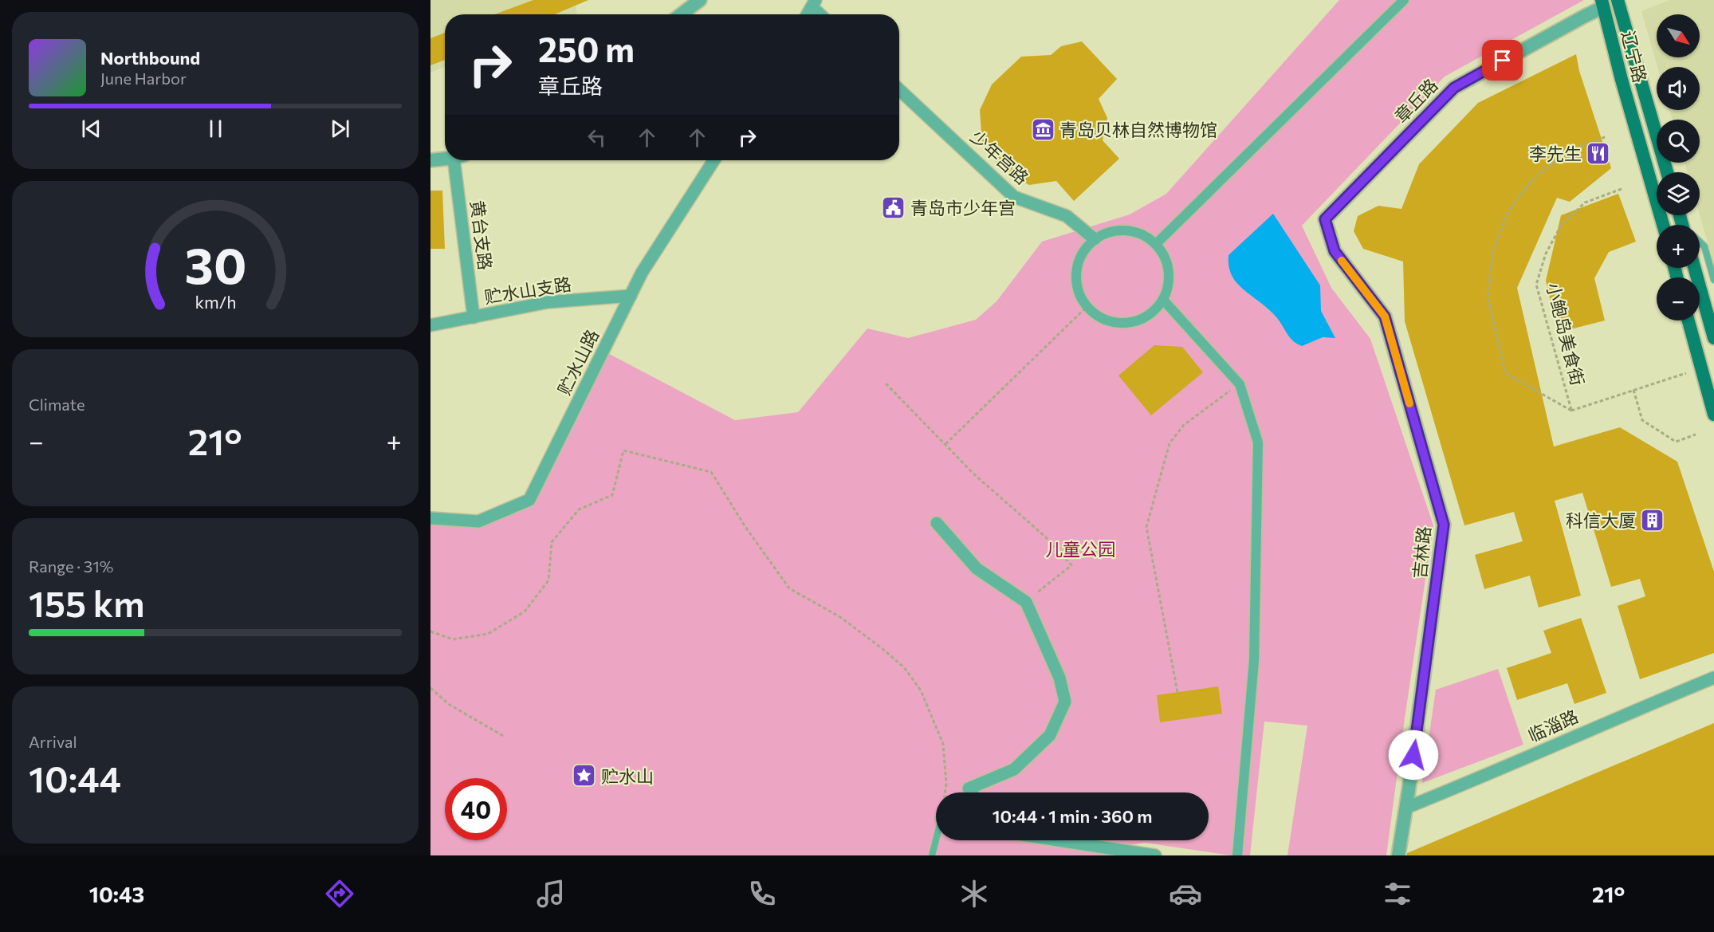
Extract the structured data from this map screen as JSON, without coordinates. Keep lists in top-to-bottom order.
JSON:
{
  "streets": {
    "main road": ["辽宁路"],
    "street": [
      "章丘路",
      "少年宫路",
      "黄台支路",
      "贮水山支路",
      "贮水山路",
      "吉林路",
      "临淄路"
    ],
    "path": ["小鲍岛美食街"]
  },
  "crossings": [
    ["辽宁路", "章丘路"],
    ["章丘路", "吉林路"],
    ["黄台支路", "贮水山支路"],
    ["贮水山支路", "贮水山路"],
    ["吉林路", "临淄路"]
  ],
  "parks": ["儿童公园"],
  "places": {
    "museum": ["青岛贝林自然博物馆"],
    "restaurant": ["李先生"],
    "public building": ["青岛市少年宫"],
    "building": ["科信大厦"],
    "place": ["贮水山"]
  },
  "north": "bottom right",
  "page": {
    "map_buttons": ["+", "−"],
    "turn": ["250 m", "章丘路"],
    "song": ["Northbound", "June Harbor"],
    "tile": [
      "Climate",
      ["Range · 31%", "155 km"],
      ["Arrival", "10:44"]
    ],
    "heat": ["−", "21°", "+"],
    "limit": "40",
    "trip": "10:44 · 1 min · 360 m",
    "tabs": ["10:43", "21°"],
    "gauge": ["30", "km/h"]
  }
}
